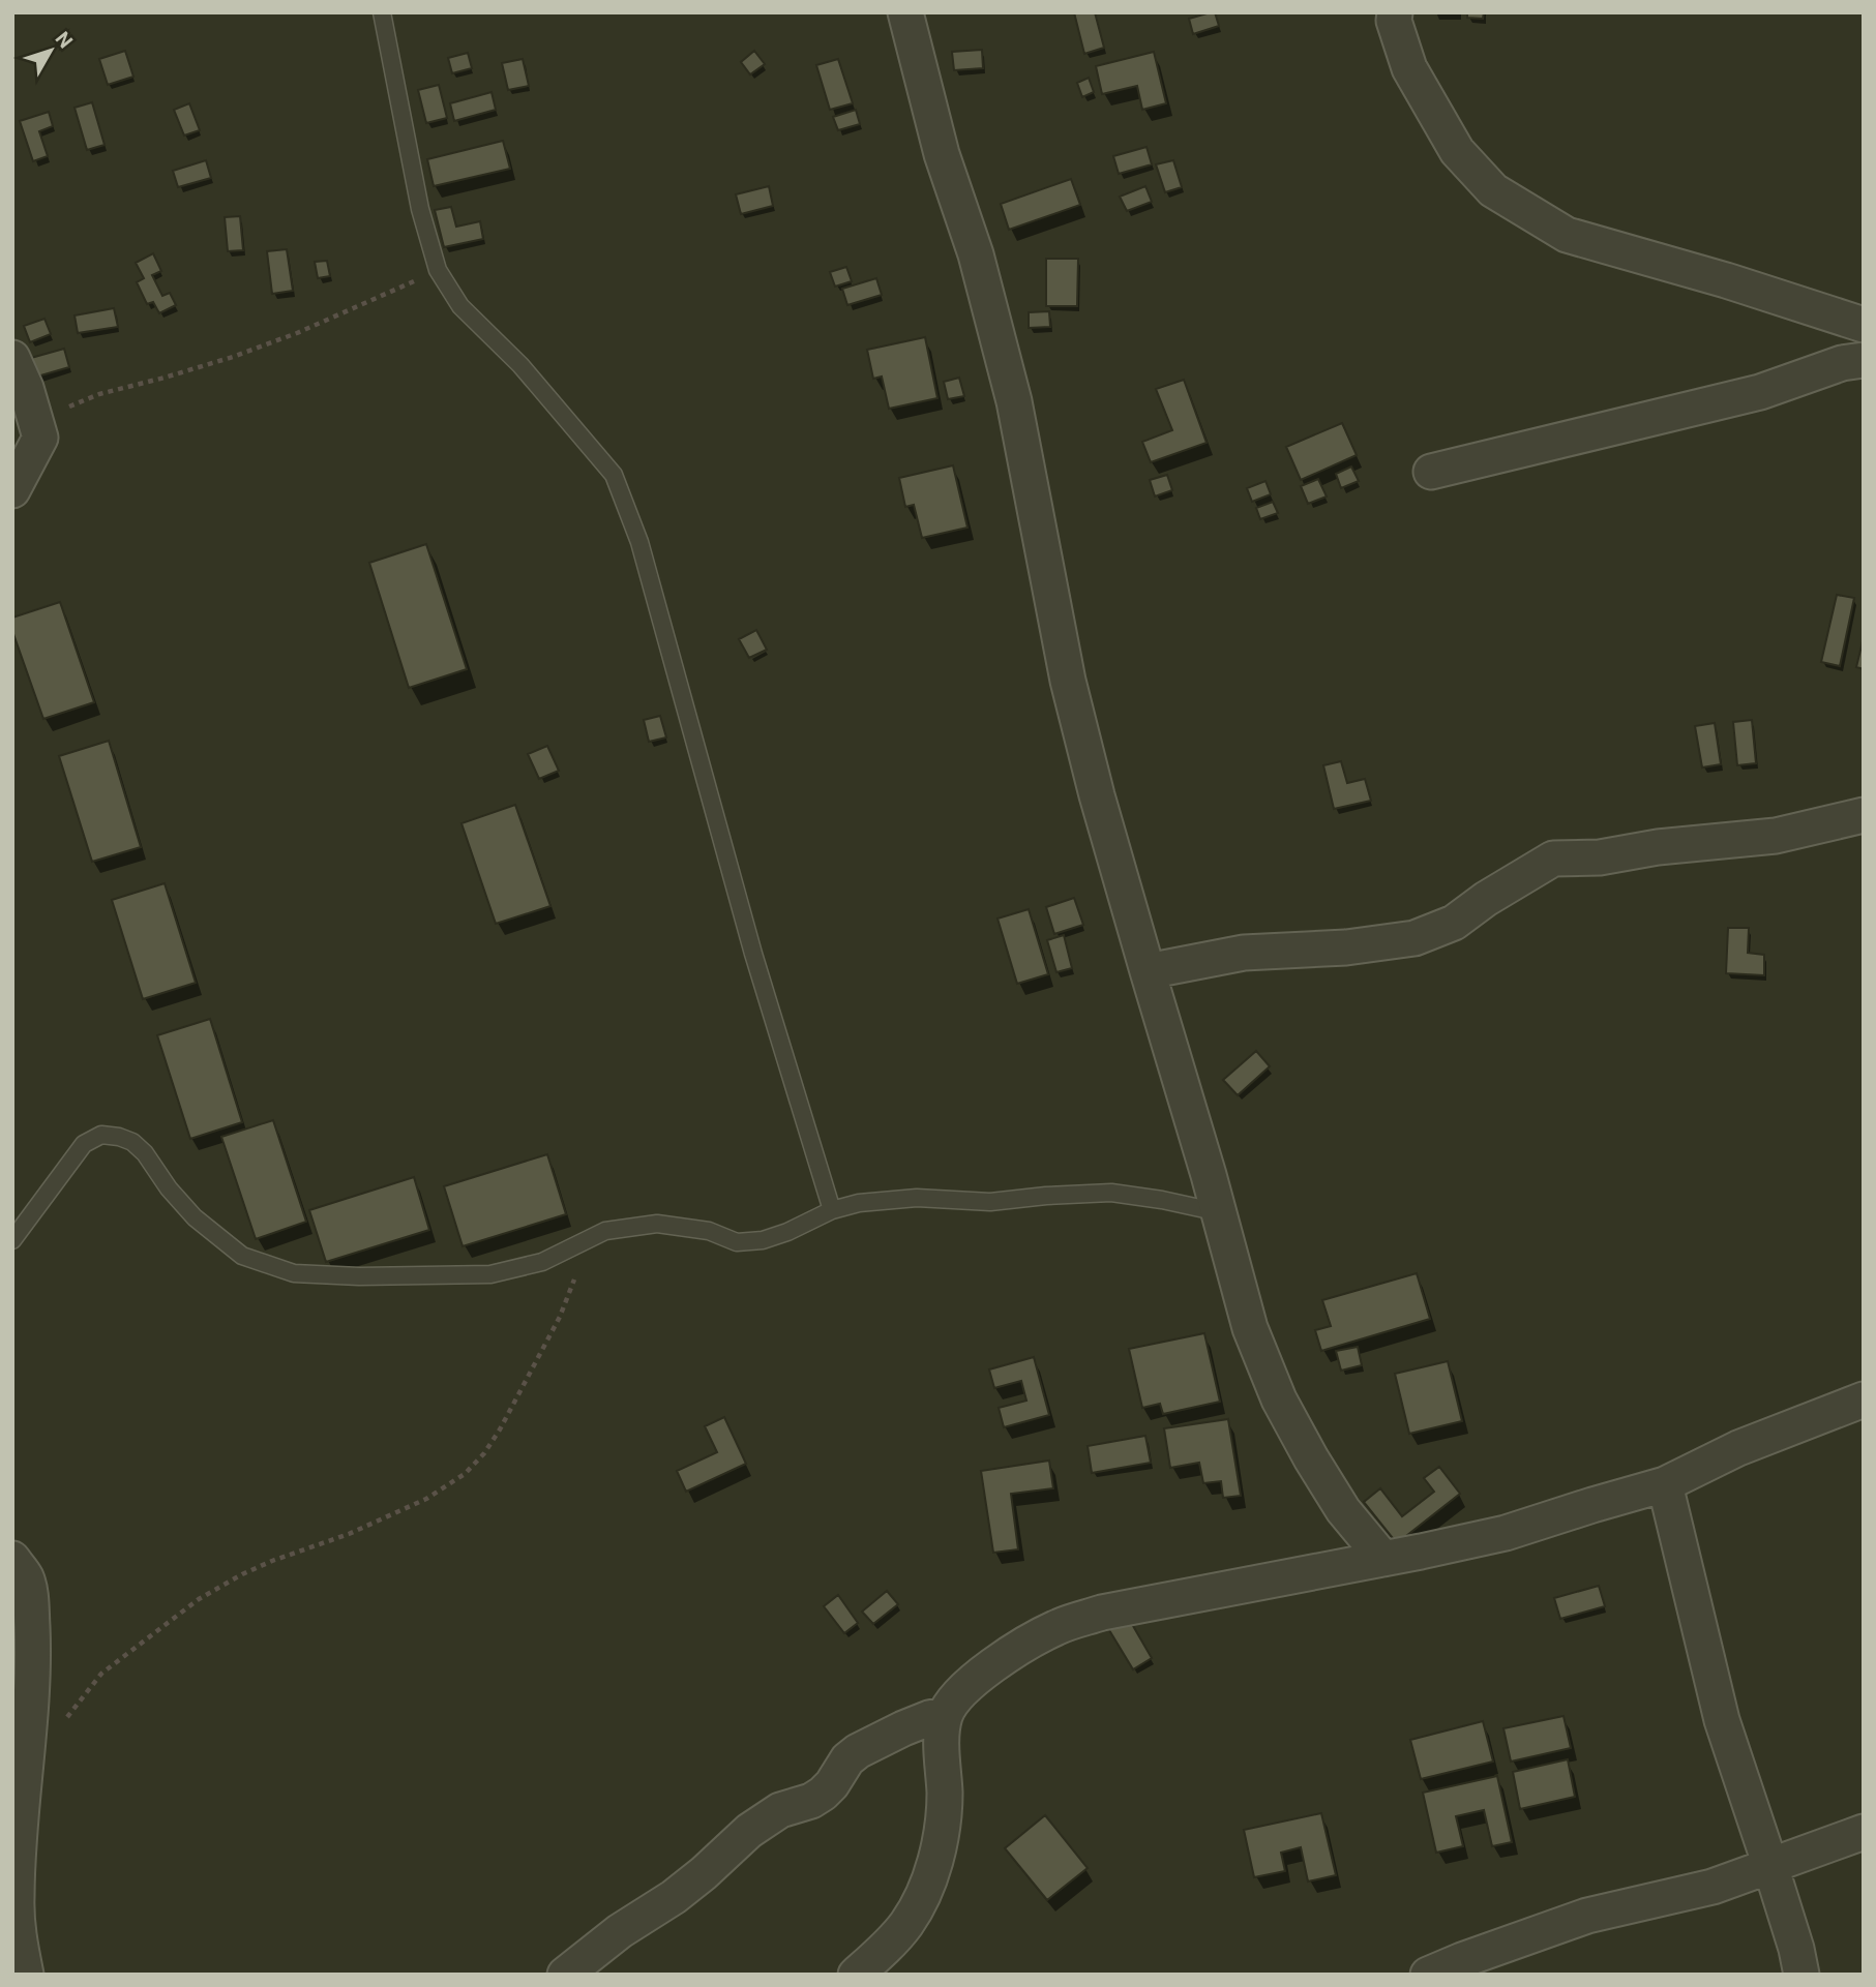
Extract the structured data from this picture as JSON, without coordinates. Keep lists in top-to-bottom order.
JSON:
{
  "north": "top right"
}
